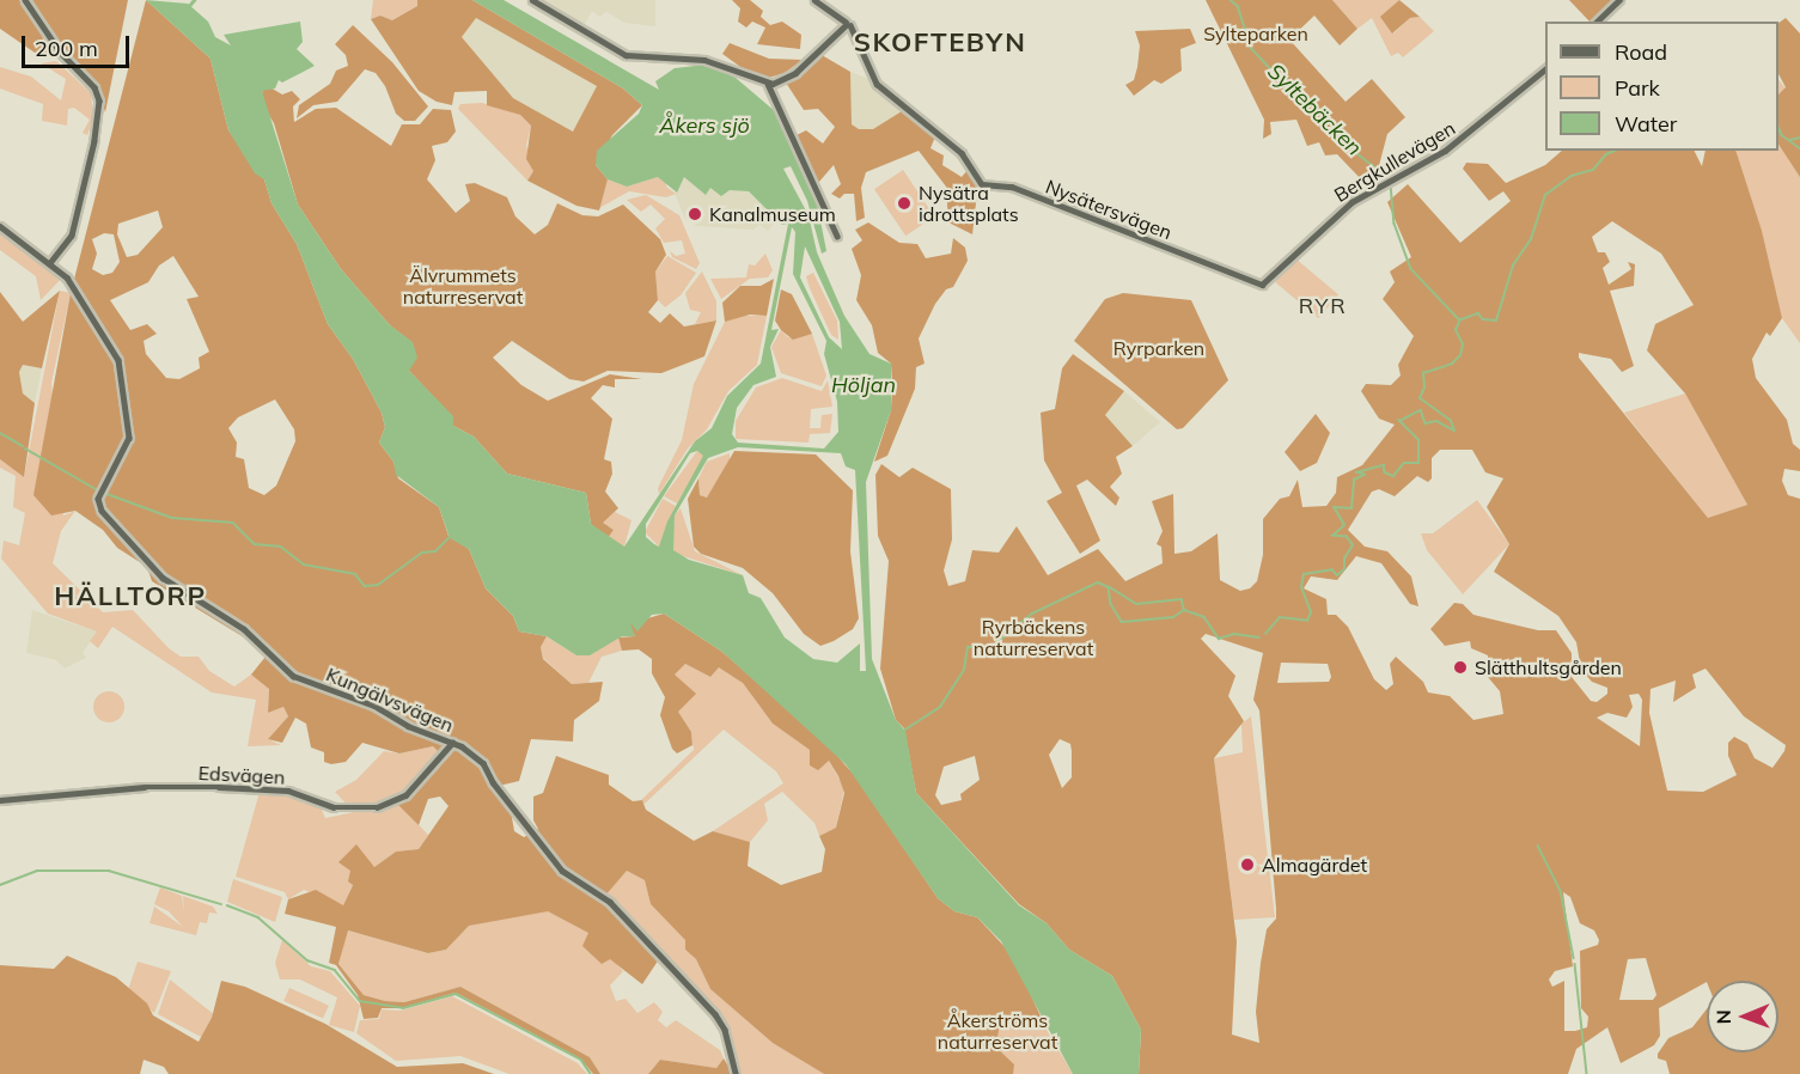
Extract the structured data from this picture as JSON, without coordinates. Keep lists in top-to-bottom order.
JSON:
{
  "streets": {
    "street": [
      "Bergkullevägen",
      "Nysätersvägen",
      "Kungälvsvägen",
      "Edsvägen"
    ]
  },
  "crossings": [
    ["Bergkullevägen", "Nysätersvägen"],
    ["Kungälvsvägen", "Edsvägen"]
  ],
  "districts": ["SKOFTEBYN", "RYR", "HÄLLTORP"],
  "water": ["Syltebäcken", "Åkers sjö", "Höljan"],
  "parks": [
    "Sylteparken",
    "Älvrummets naturreservat",
    "Ryrparken",
    "Ryrbäckens naturreservat",
    "Åkerströms naturreservat"
  ],
  "places": [
    "Nysätra idrottsplats",
    "Kanalmuseum",
    "Slätthultsgården",
    "Almagärdet"
  ],
  "legend": ["Road", "Park", "Water"],
  "scale_bar": "200 m",
  "north": "left"
}
